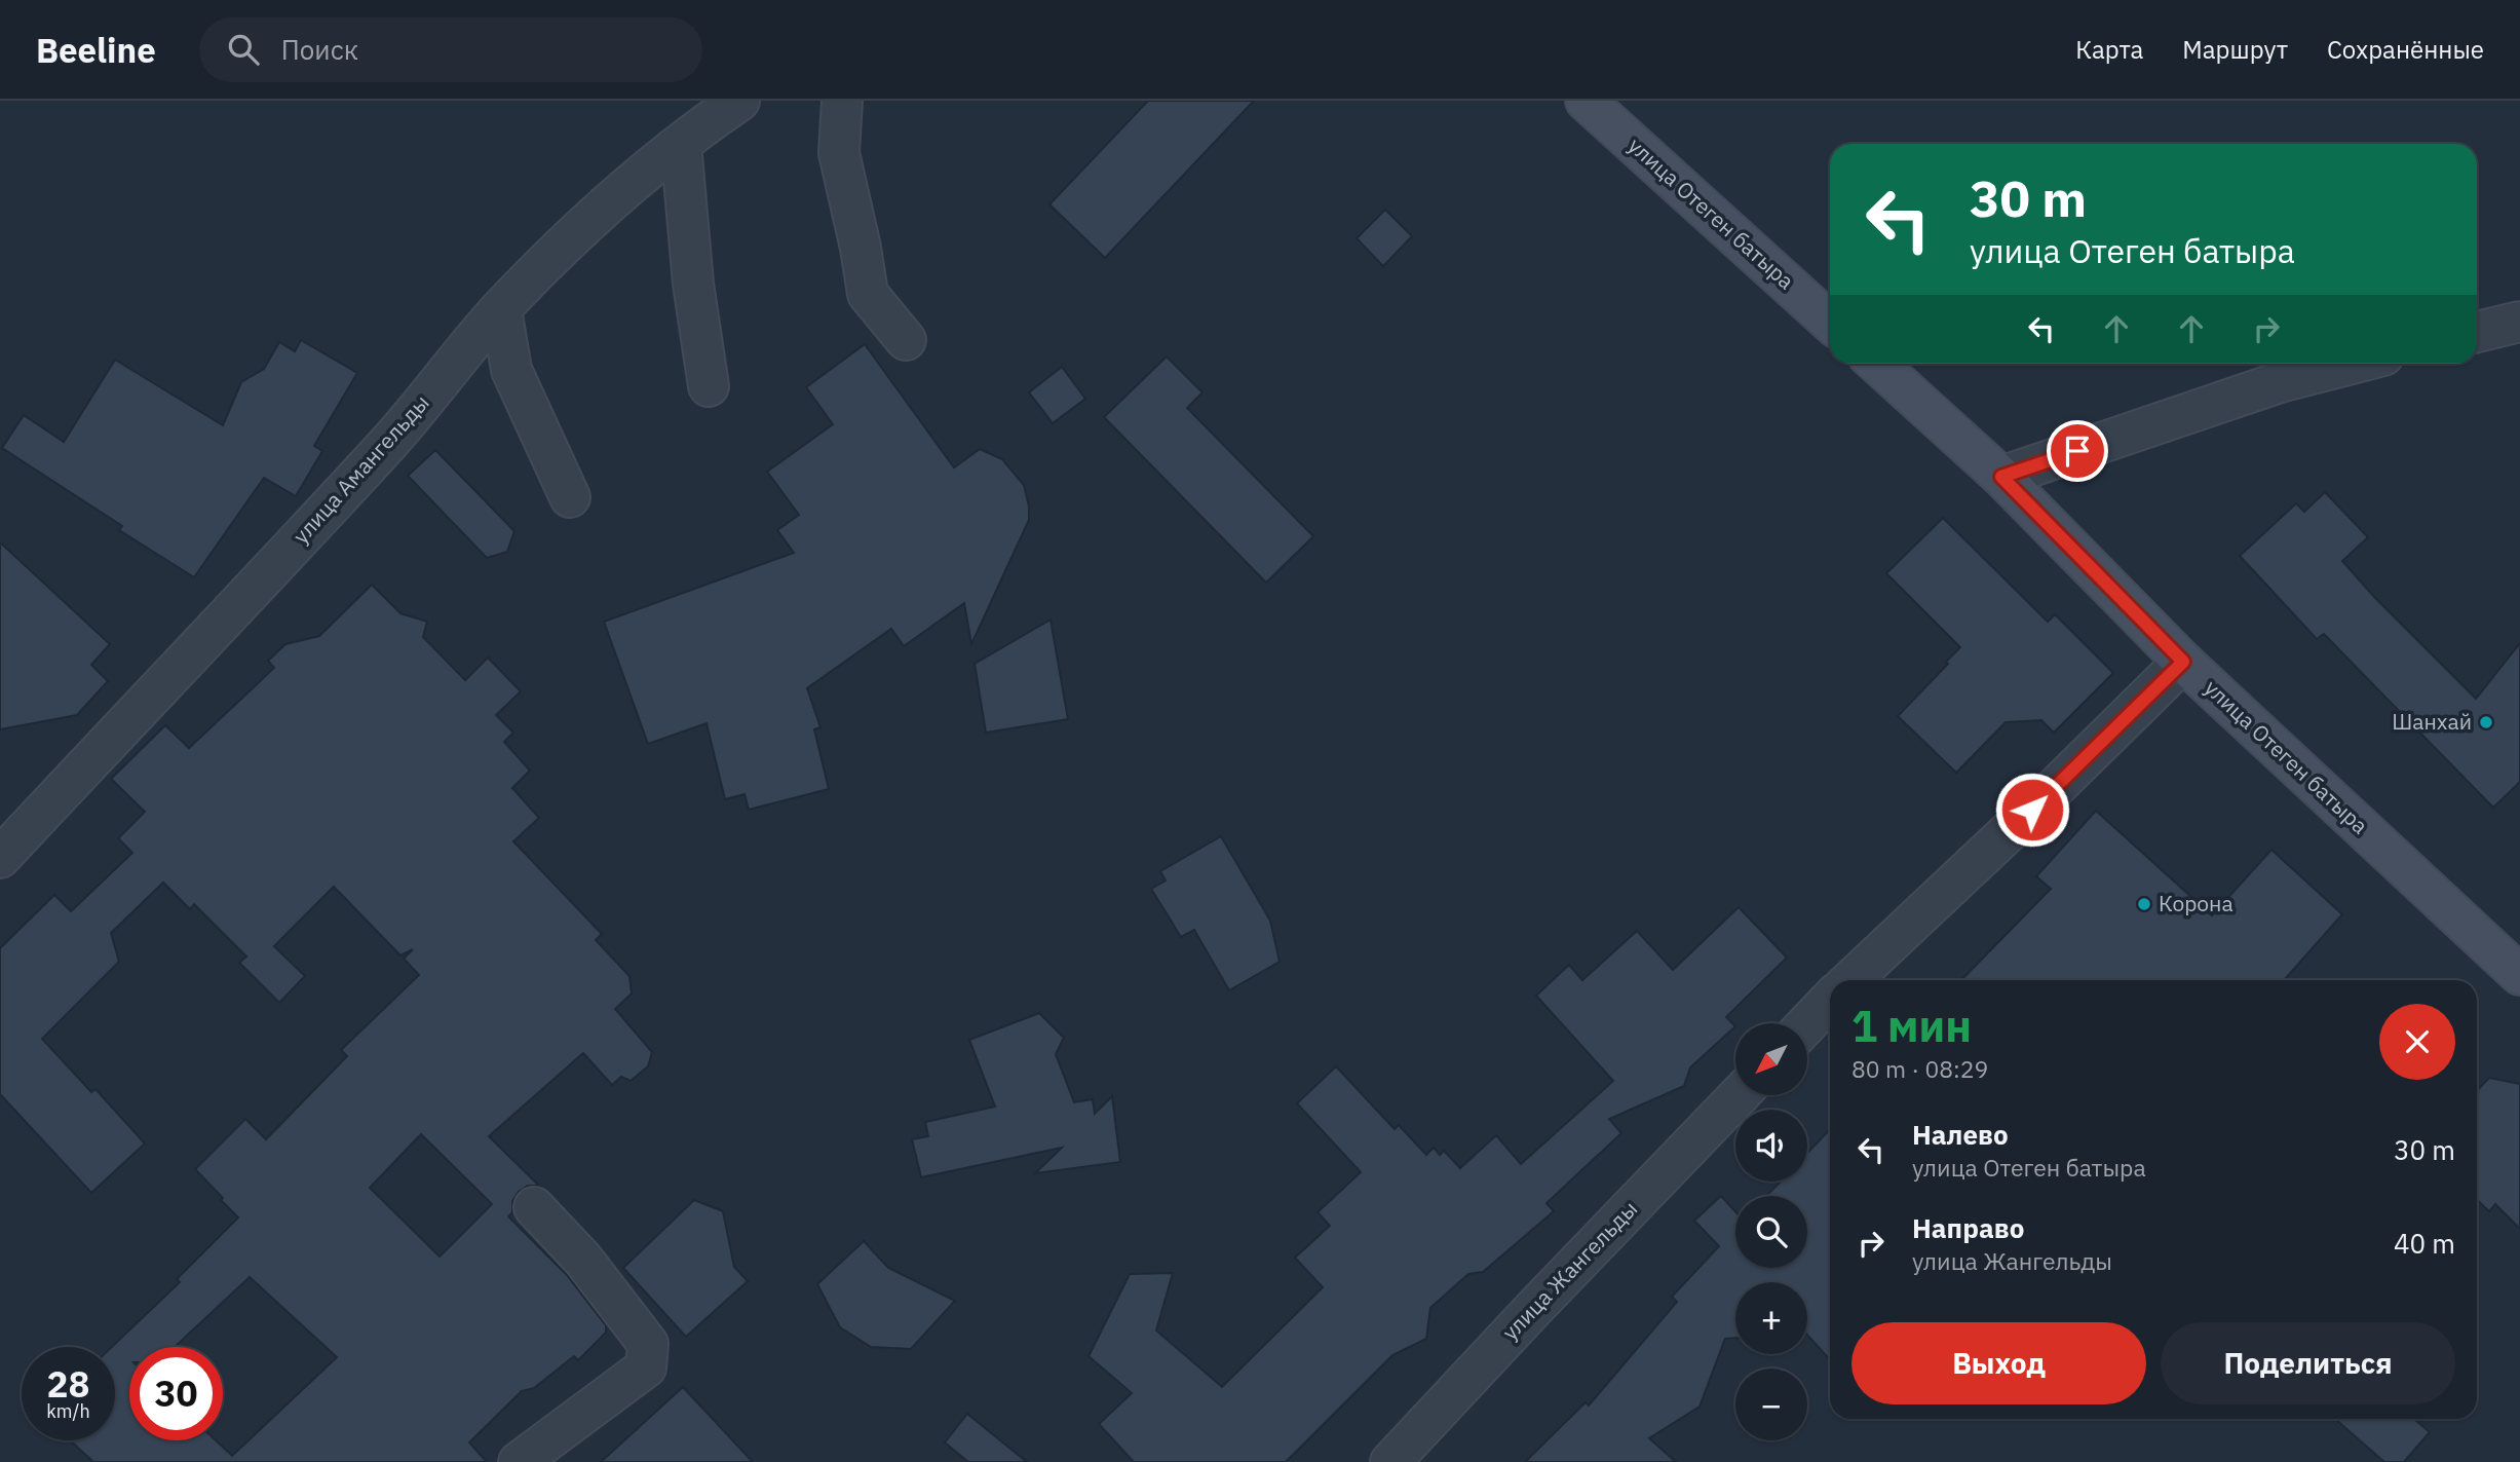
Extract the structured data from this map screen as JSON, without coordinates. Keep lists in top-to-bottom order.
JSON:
{
  "streets": {
    "main road": ["улица Отеген батыра"],
    "street": ["улица Амангельды", "улица Жангельды"]
  },
  "places": ["Шанхай", "Корона"],
  "north": "bottom left",
  "page": {
    "header": "Beeline",
    "search": "Поиск",
    "nav": ["Карта", "Маршрут", "Сохранённые"],
    "turn": ["30 m", "улица Отеген батыра"],
    "heading": ["1 мин", "80 m · 08:29"],
    "map_buttons": ["+", "−"],
    "list": [
      {
        "name": "Налево",
        "note": "улица Отеген батыра",
        "value": "30 m"
      },
      {
        "name": "Направо",
        "note": "улица Жангельды",
        "value": "40 m"
      }
    ],
    "buttons": ["Выход", "Поделиться"],
    "speed": "28 km/h",
    "limit": "30"
  }
}
